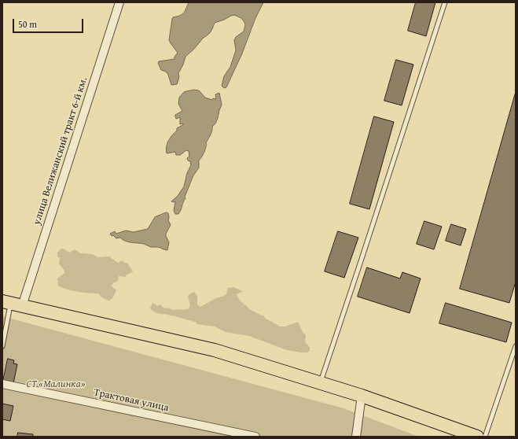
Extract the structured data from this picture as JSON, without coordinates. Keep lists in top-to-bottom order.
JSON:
{
  "streets": {
    "street": ["улица Велижанский тракт 6-й км.", "Трактовая улица"]
  },
  "parks": ["CТ «Малинка»"],
  "scale_bar": "50 m"
}
